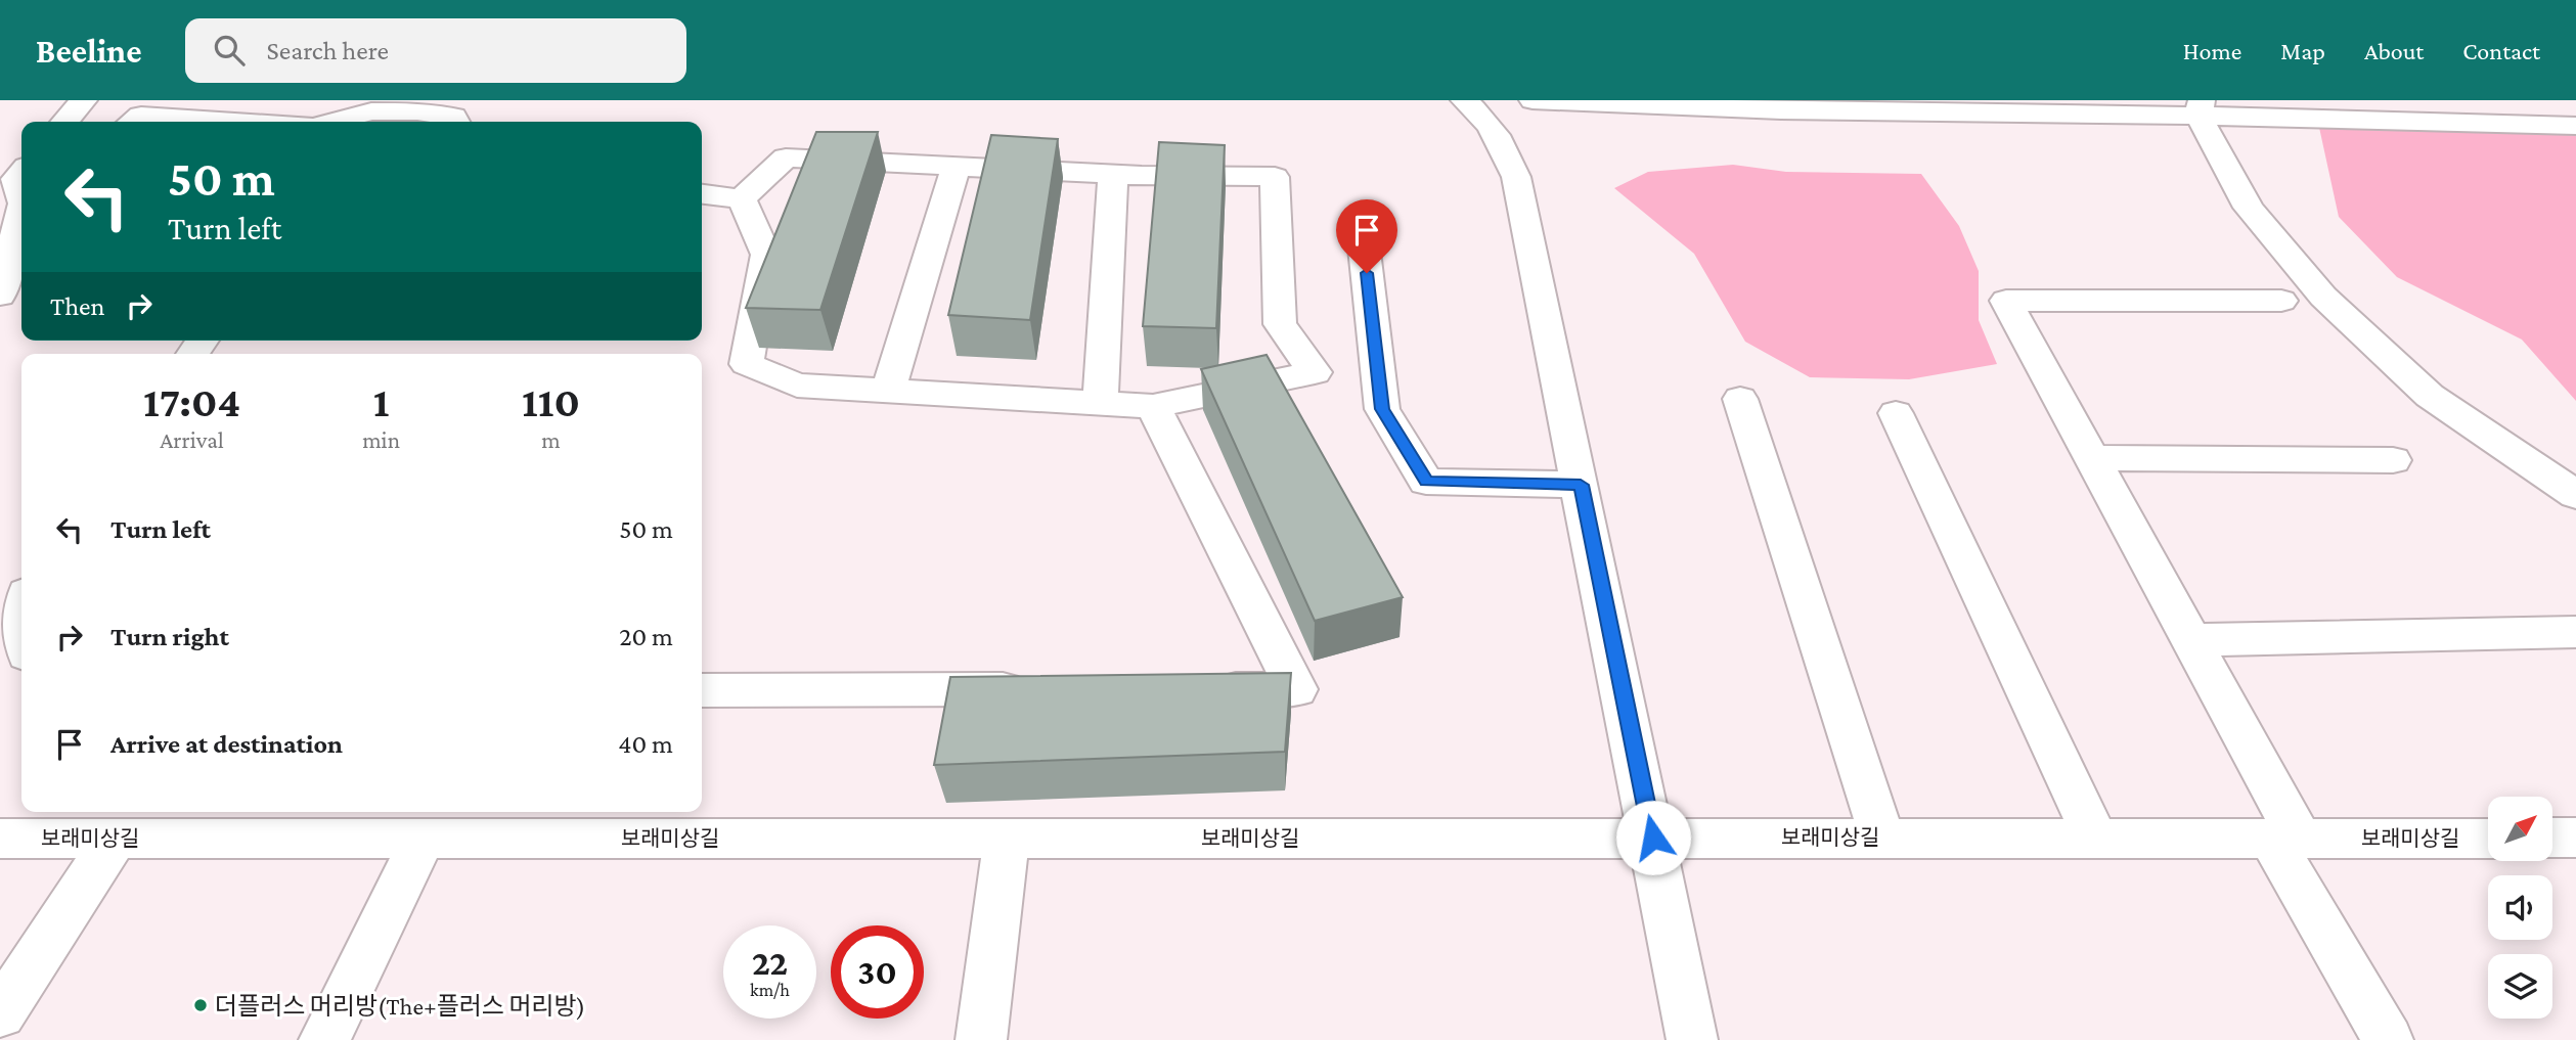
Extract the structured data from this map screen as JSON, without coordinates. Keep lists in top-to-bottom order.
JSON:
{
  "streets": {
    "street": ["보래미상길"]
  },
  "places": ["더플러스 머리방(The+플러스 머리방)"],
  "north": "top right",
  "page": {
    "header": "Beeline",
    "search": "Search here",
    "nav": [
      "Home",
      "Map",
      "About",
      "Contact"
    ],
    "turn": ["50 m", "Turn left"],
    "then": "Then",
    "eta": [
      "17:04",
      "Arrival",
      "1",
      "min",
      "110",
      "m"
    ],
    "list": [
      {
        "name": "Turn left",
        "value": "50 m"
      },
      {
        "name": "Turn right",
        "value": "20 m"
      },
      {
        "name": "Arrive at destination",
        "value": "40 m"
      }
    ],
    "speed": "22 km/h",
    "limit": "30"
  }
}
